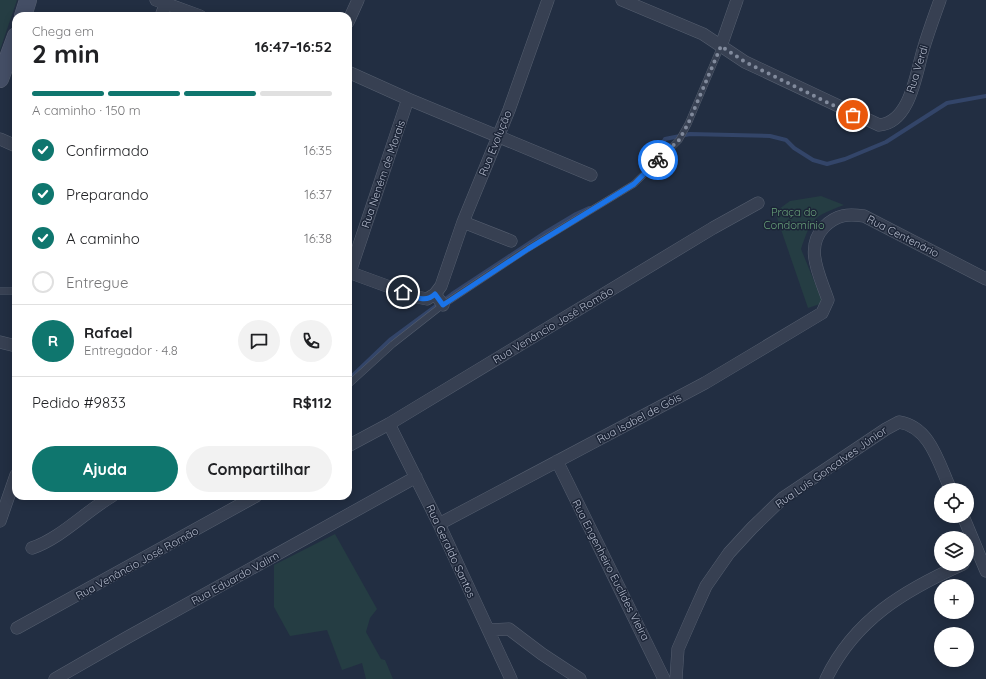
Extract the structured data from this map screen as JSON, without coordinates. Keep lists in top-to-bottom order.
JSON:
{
  "streets": {
    "street": [
      "Rua Verdi",
      "Rua Evolução",
      "Rua Neném de Morais",
      "Rua Centenário",
      "Rua Venâncio José Romão",
      "Rua Isabel de Góis",
      "Rua Luís Gonçalves Júnior",
      "Rua Geraldo Santos",
      "Rua Engenheiro Euclides Vieira",
      "Rua Eduardo Valim"
    ]
  },
  "crossings": [
    ["Rua Evolução", "Rua Neném de Morais"],
    ["Rua Centenário", "Rua Isabel de Góis"],
    ["Rua Venâncio José Romão", "Rua Geraldo Santos"],
    ["Rua Isabel de Góis", "Rua Geraldo Santos"],
    ["Rua Isabel de Góis", "Rua Engenheiro Euclides Vieira"],
    ["Rua Geraldo Santos", "Rua Eduardo Valim"]
  ],
  "parks": ["Praça do Condomínio"],
  "page": {
    "heading": ["2 min", "Chega em", "16:47–16:52"],
    "panel": [
      "Rafael",
      "Entregador · 4.8",
      "Pedido #9833",
      "R$112"
    ],
    "bar": "A caminho · 150 m",
    "list": [
      ["Confirmado", "16:35"],
      ["Preparando", "16:37"],
      ["A caminho", "16:38"],
      "Entregue"
    ],
    "round": "R",
    "buttons": ["Ajuda", "Compartilhar"],
    "map_buttons": ["+", "−"]
  }
}
